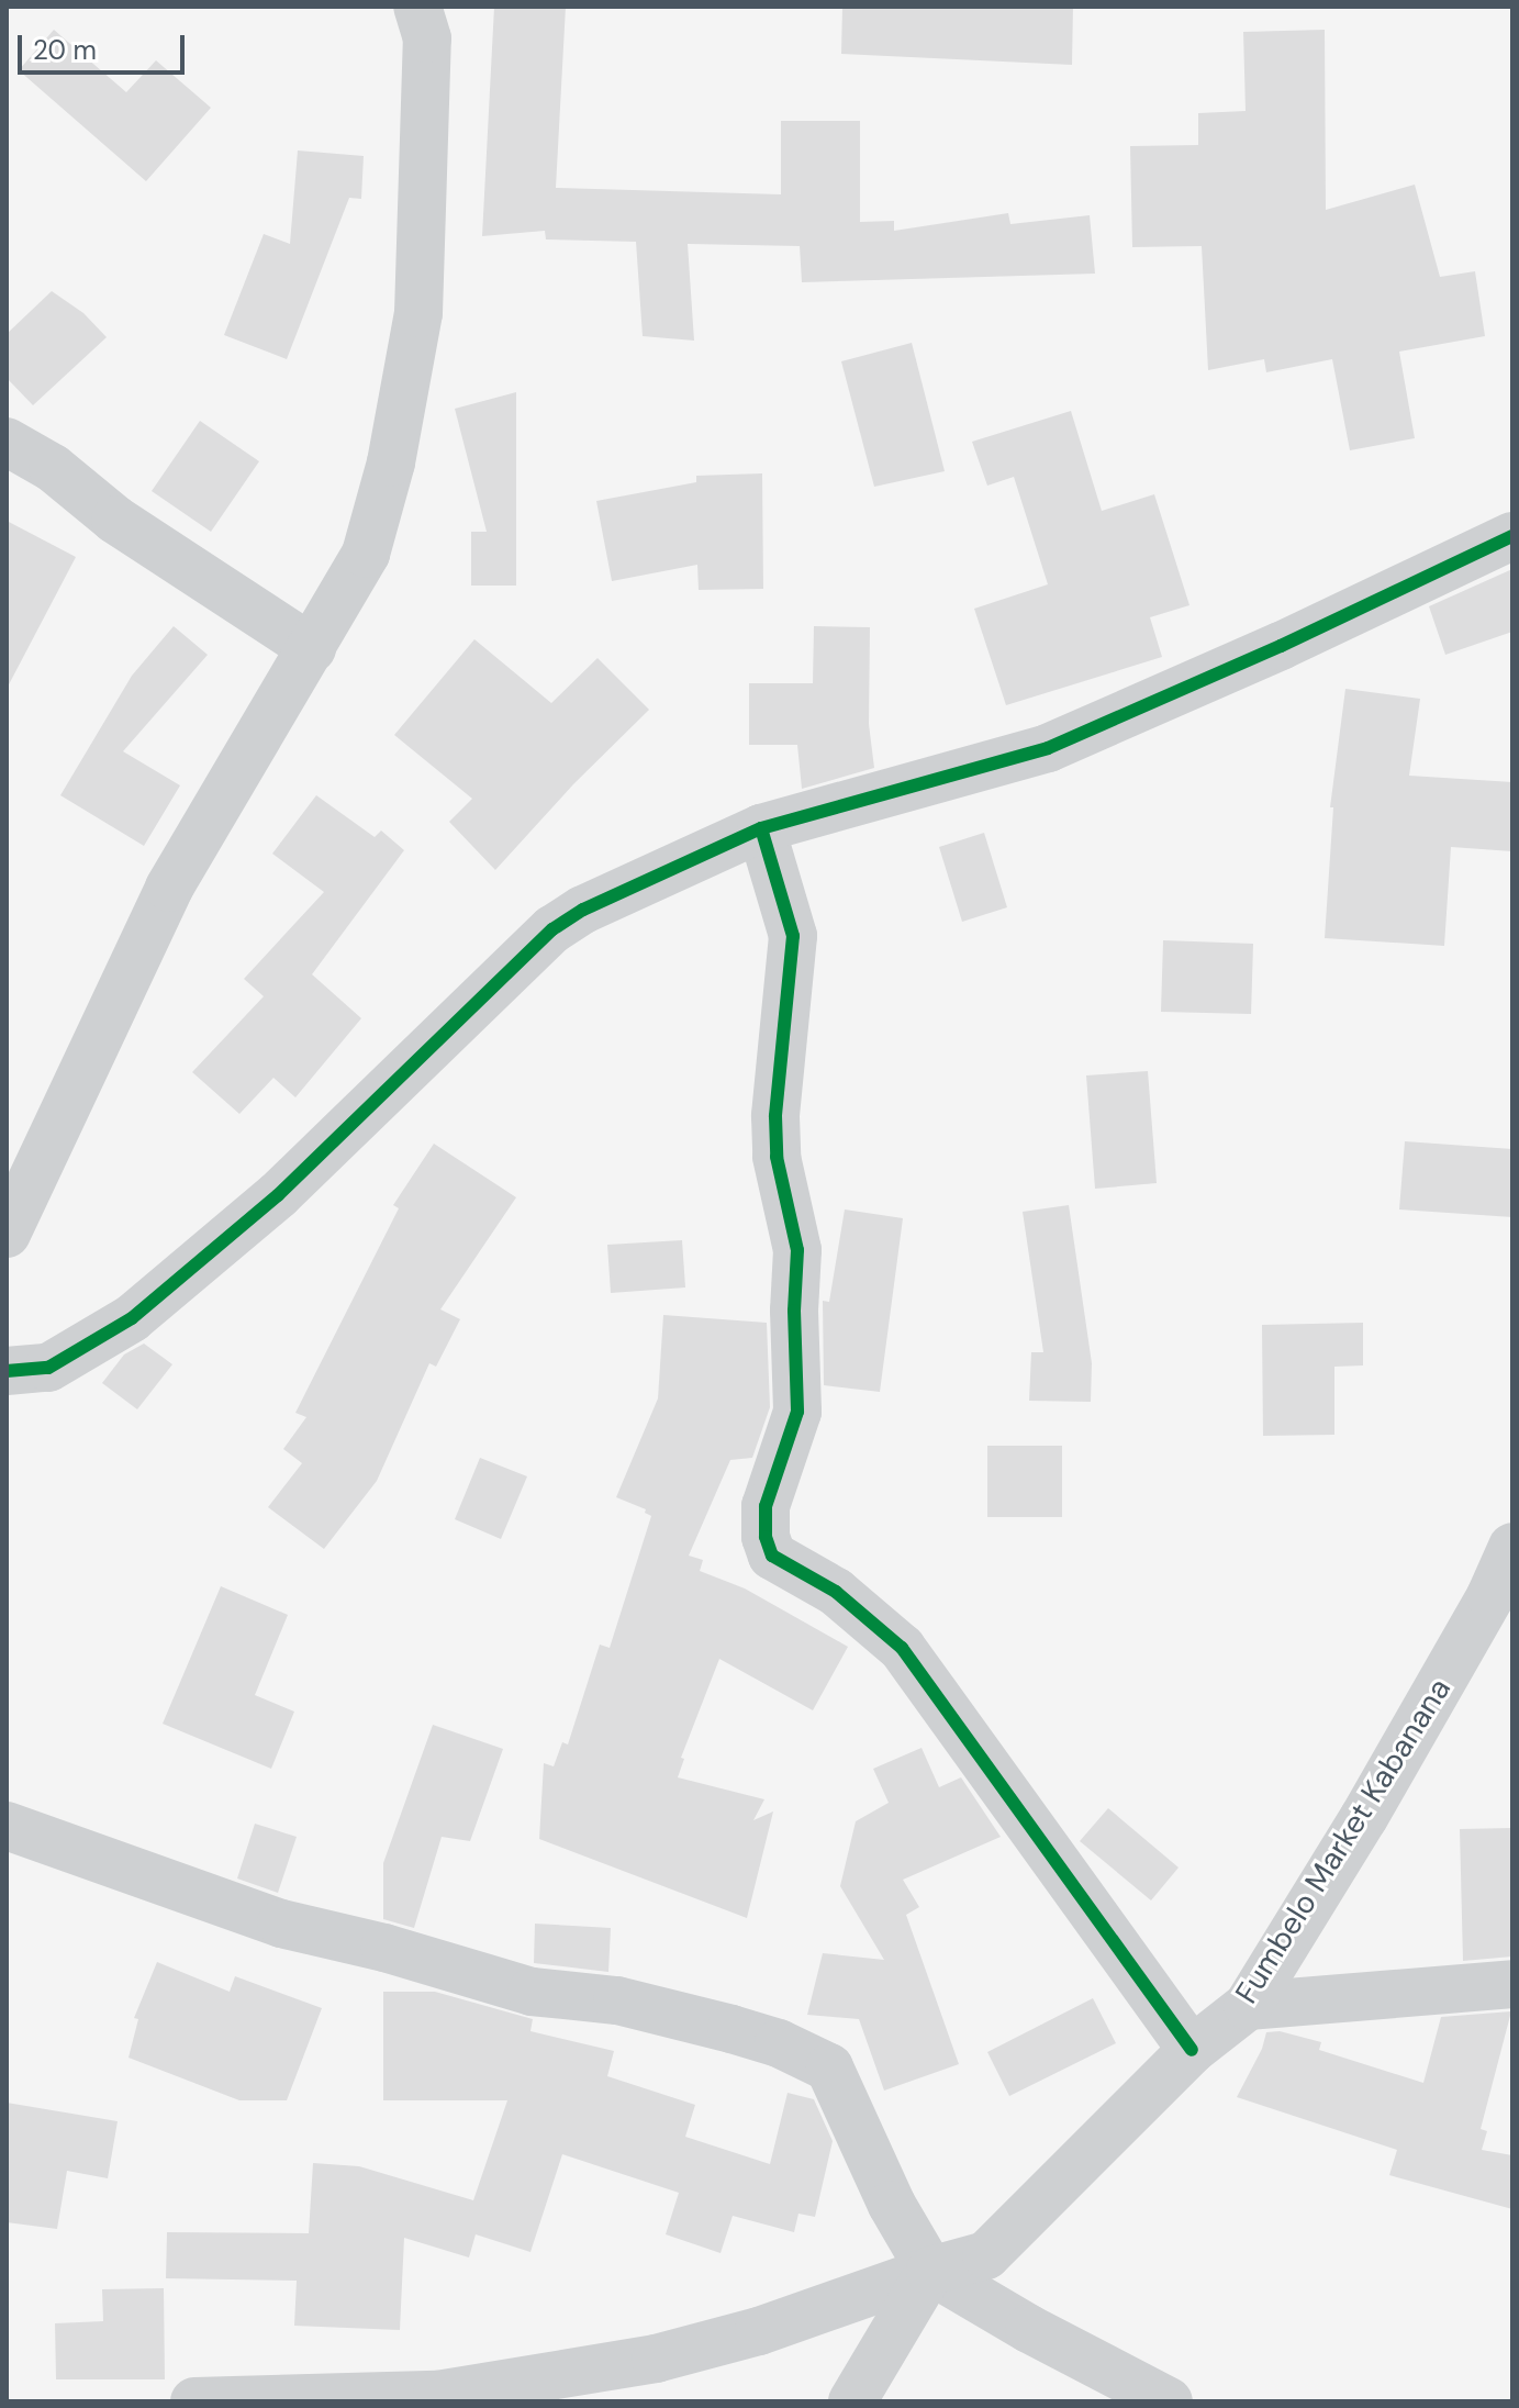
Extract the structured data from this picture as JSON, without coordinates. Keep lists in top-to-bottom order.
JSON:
{
  "streets": {
    "street": ["Fumbelo Market Kabanana"]
  },
  "scale_bar": "20 m"
}
